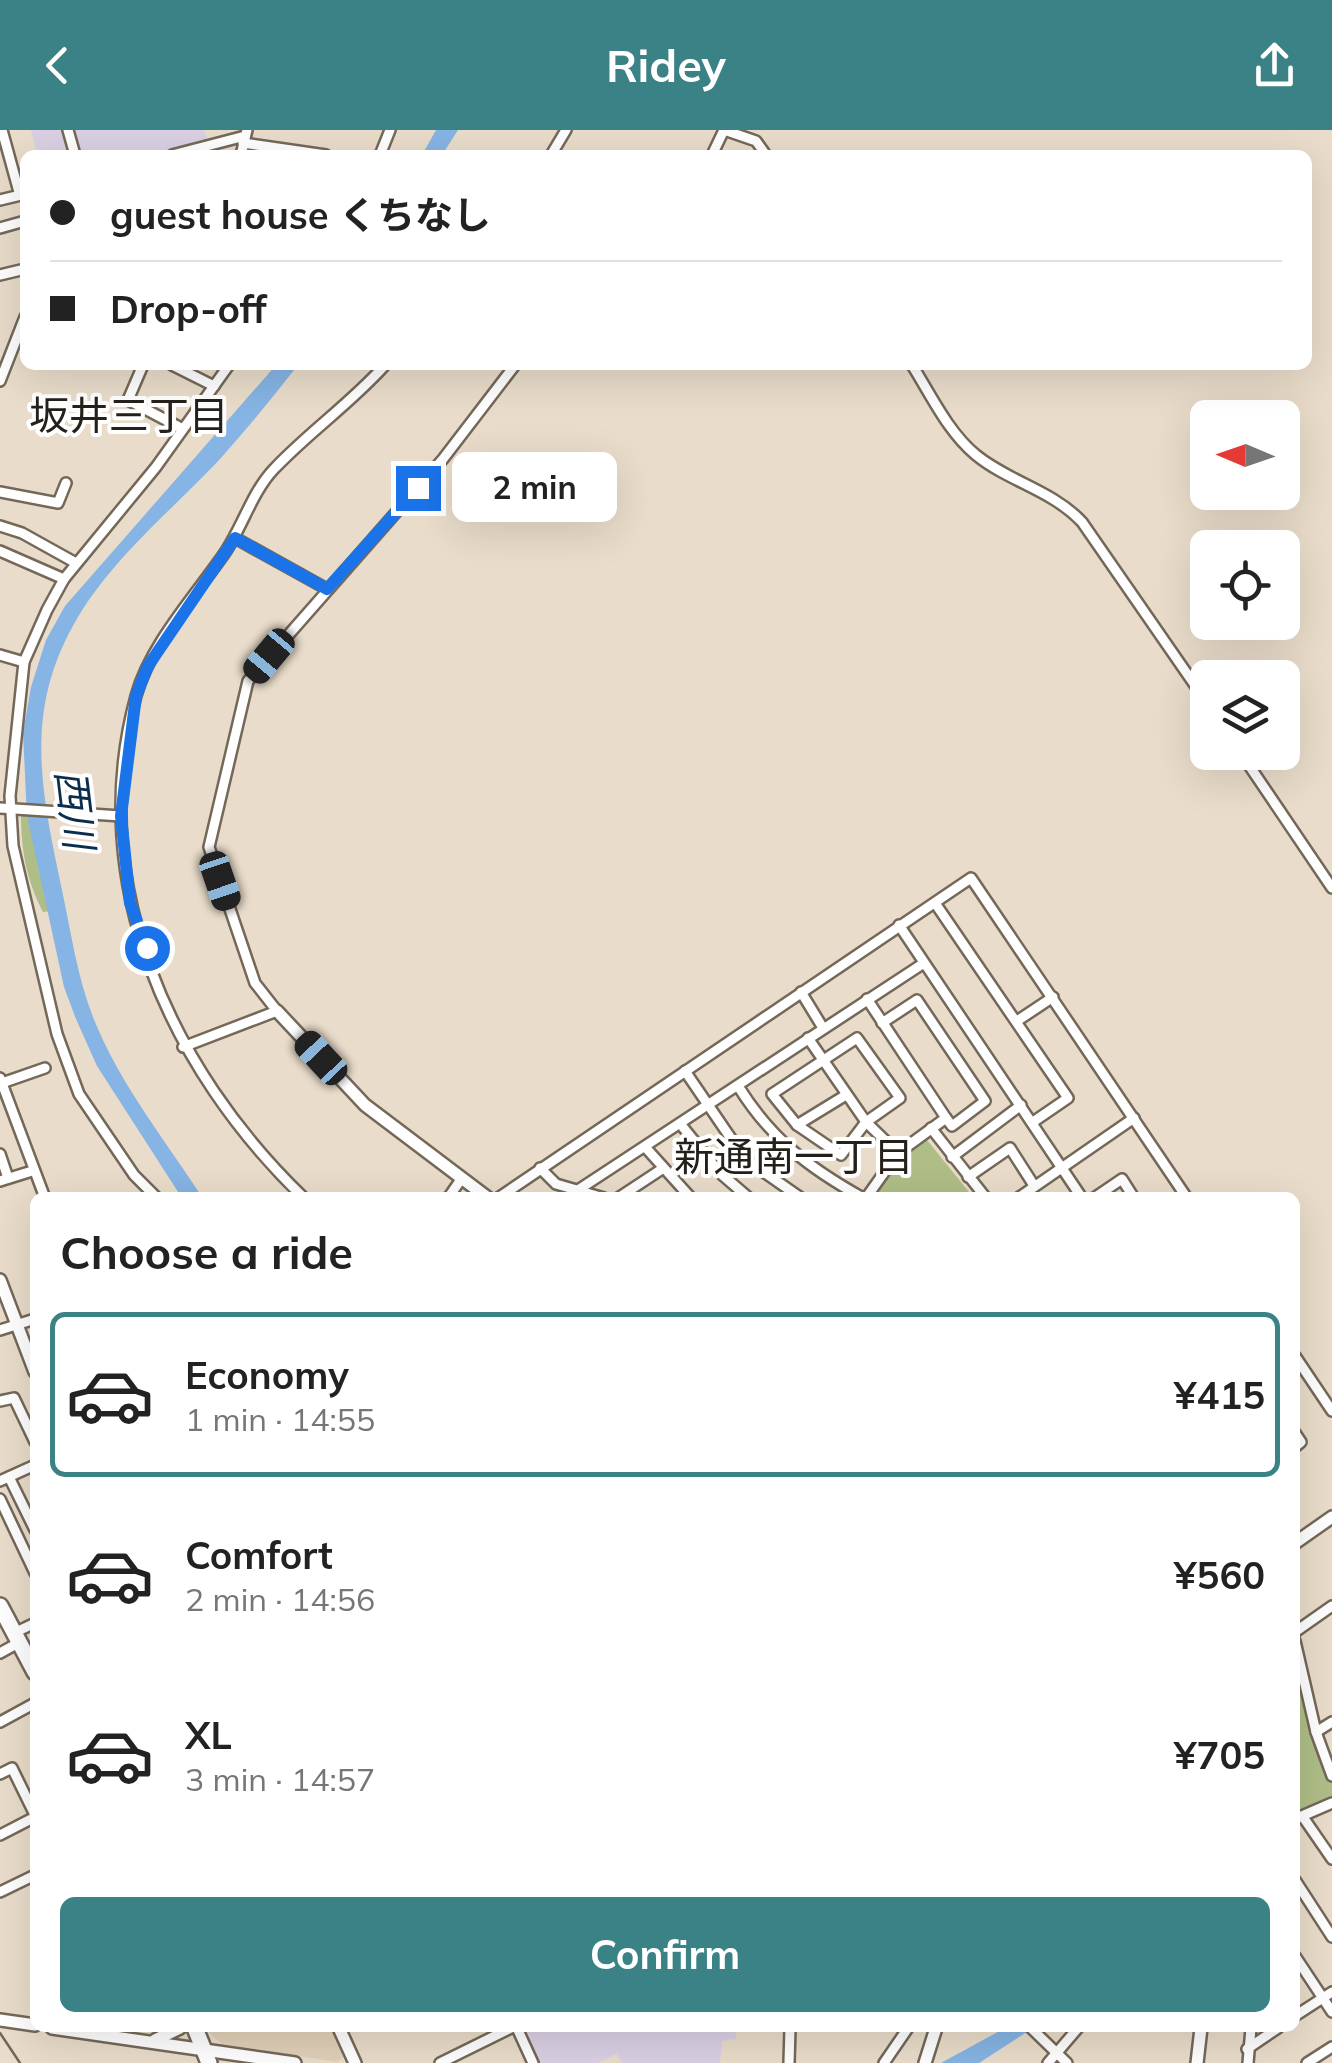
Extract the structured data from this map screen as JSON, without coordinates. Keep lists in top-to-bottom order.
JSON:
{
  "districts": ["坂井三丁目", "新通南一丁目"],
  "water": ["西川"],
  "north": "left",
  "page": {
    "header": "Ridey",
    "banner": ["guest house くちなし", "Drop-off"],
    "bubble": "2 min",
    "heading": "Choose a ride",
    "list": [
      {
        "name": "Economy",
        "note": "1 min · 14:55",
        "value": "¥415"
      },
      {
        "name": "Comfort",
        "note": "2 min · 14:56",
        "value": "¥560"
      },
      {
        "name": "XL",
        "note": "3 min · 14:57",
        "value": "¥705"
      }
    ],
    "buttons": "Confirm"
  }
}
